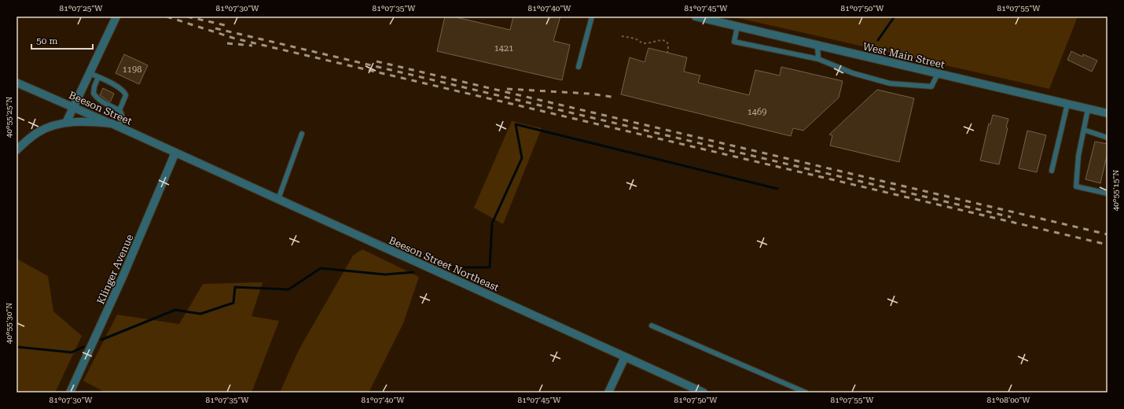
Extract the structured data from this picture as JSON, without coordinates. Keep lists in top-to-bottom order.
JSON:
{
  "streets": {
    "street": [
      "West Main Street",
      "Beeson Street",
      "Beeson Street Northeast",
      "Klinger Avenue"
    ]
  },
  "crossings": [
    ["Beeson Street", "Beeson Street Northeast"],
    ["Beeson Street", "Klinger Avenue"],
    ["Beeson Street Northeast", "Klinger Avenue"]
  ],
  "house_numbers": ["1421", "1198", "1469"],
  "scale_bar": "50 m",
  "coordinates": [
    "81°07'25\"W",
    "81°07'30\"W",
    "81°07'35\"W",
    "81°07'40\"W",
    "81°07'45\"W",
    "81°07'50\"W",
    "81°07'55\"W",
    "40°55'25\"N",
    "40°55'15\"N",
    "40°55'30\"N",
    "81°08'00\"W"
  ]
}
